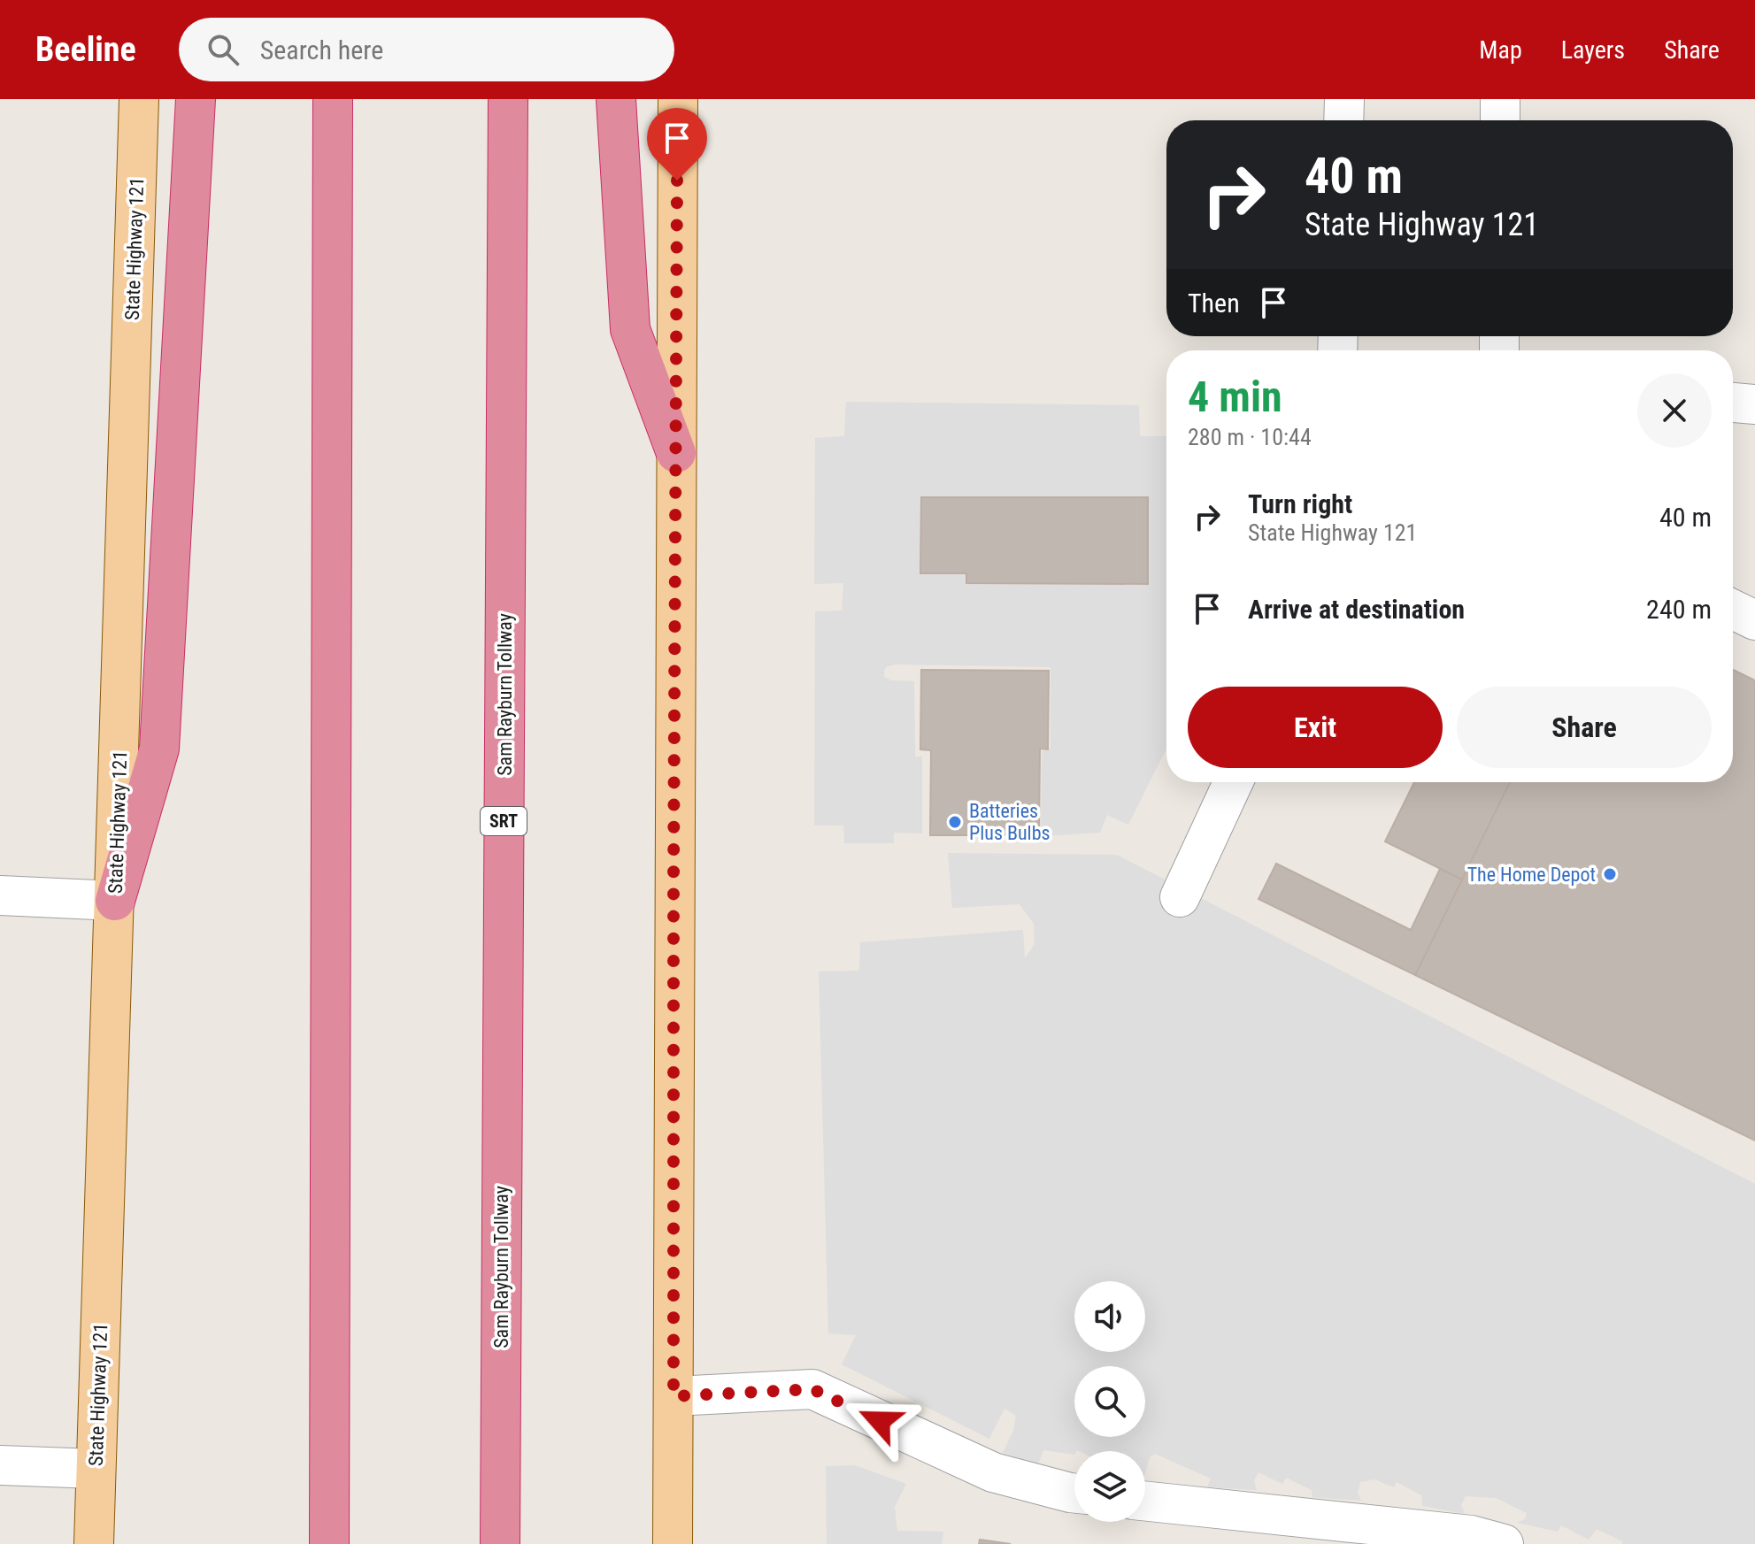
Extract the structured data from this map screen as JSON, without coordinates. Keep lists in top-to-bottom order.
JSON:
{
  "streets": {
    "highway": ["Sam Rayburn Tollway", "SRT"],
    "main road": ["State Highway 121"]
  },
  "places": ["Batteries Plus Bulbs", "The Home Depot"],
  "page": {
    "header": "Beeline",
    "search": "Search here",
    "nav": ["Map", "Layers", "Share"],
    "turn": ["40 m", "State Highway 121"],
    "then": "Then",
    "heading": ["4 min", "280 m · 10:44"],
    "list": [
      {
        "name": "Turn right",
        "note": "State Highway 121",
        "value": "40 m"
      },
      {
        "name": "Arrive at destination",
        "value": "240 m"
      }
    ],
    "buttons": ["Exit", "Share"]
  }
}
